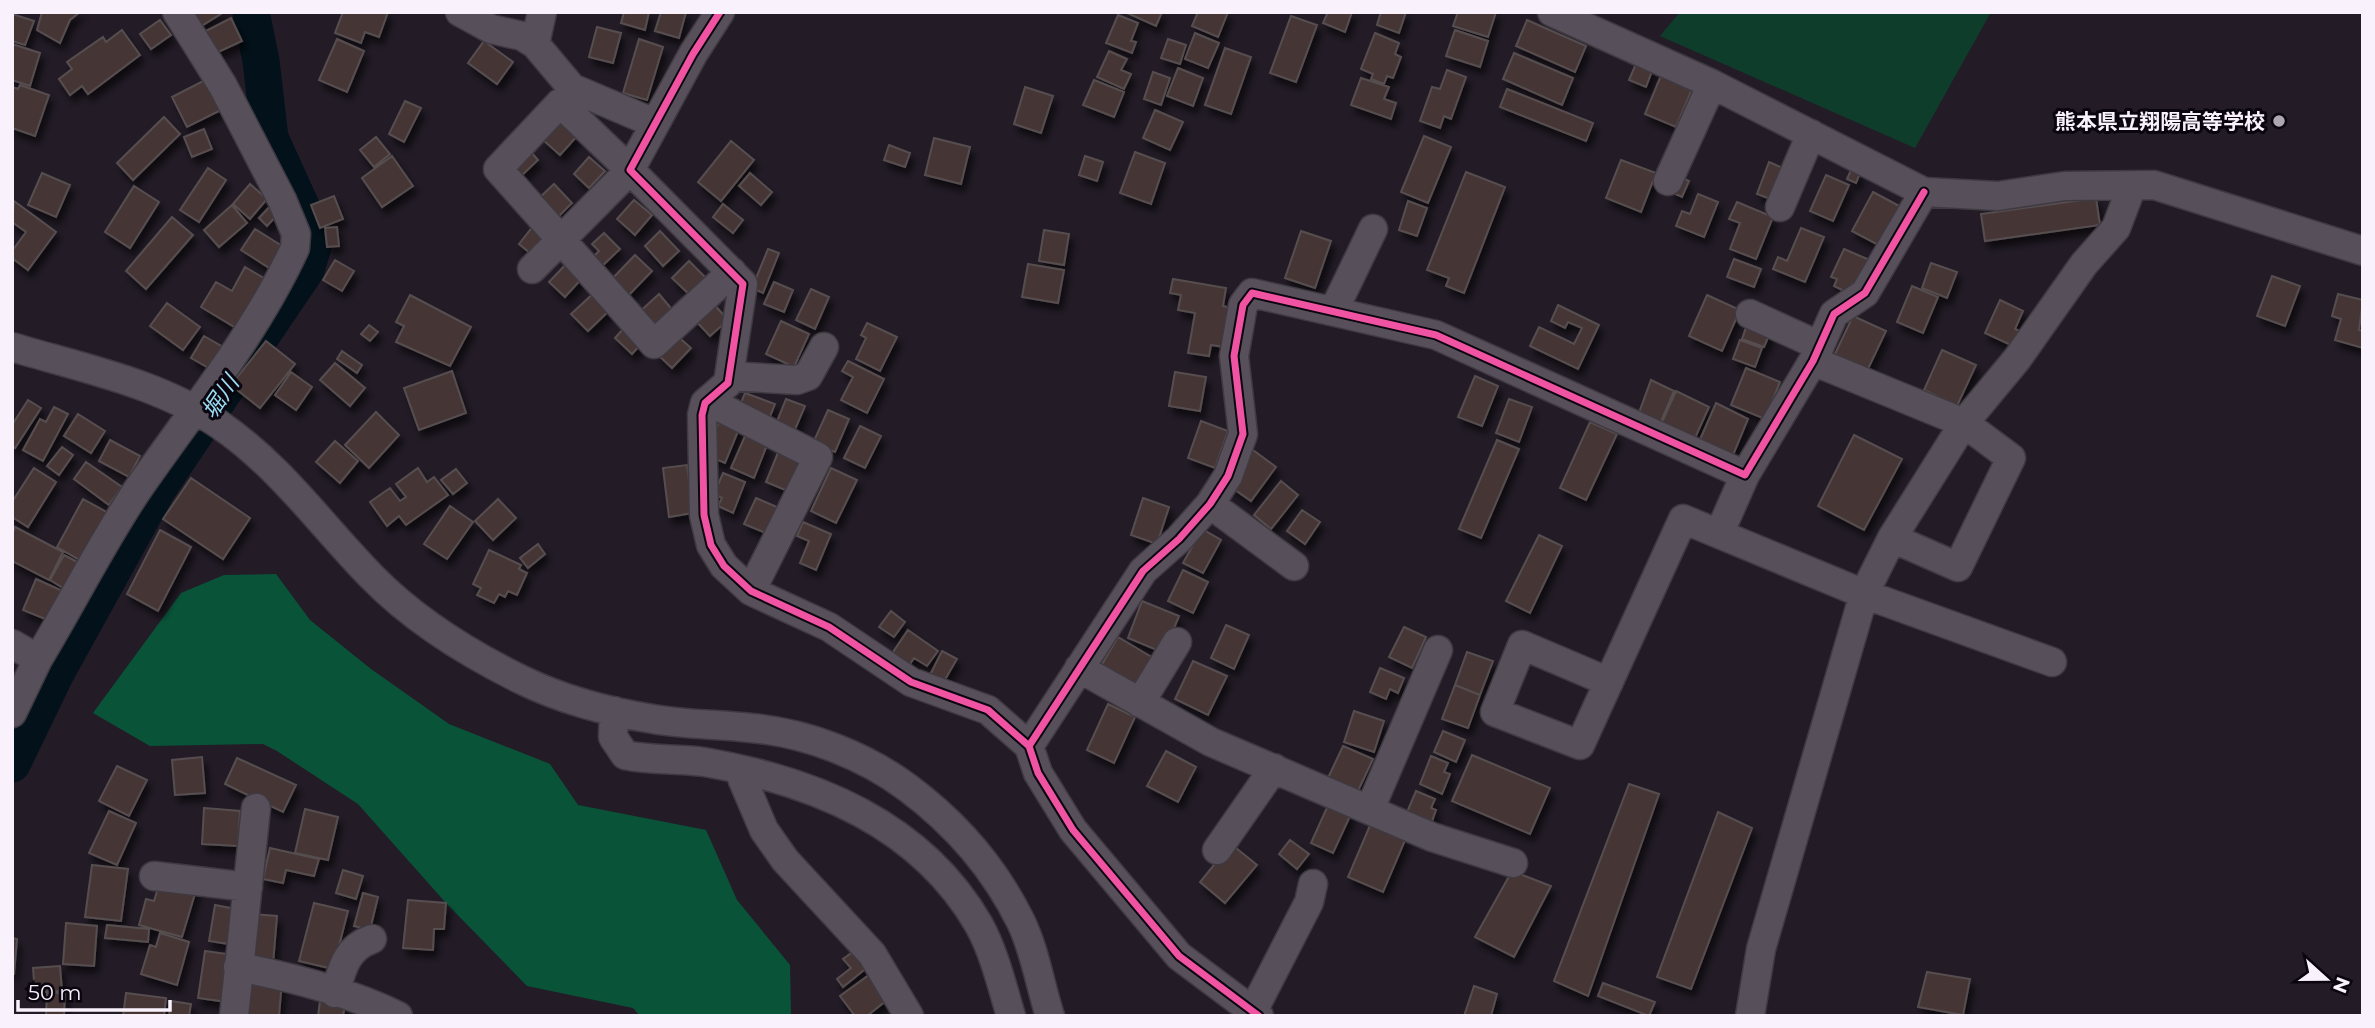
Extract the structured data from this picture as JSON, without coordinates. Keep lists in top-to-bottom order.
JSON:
{
  "water": ["堀川"],
  "places": ["熊本県立翔陽高等学校"],
  "scale_bar": "50 m",
  "north": "right"
}
